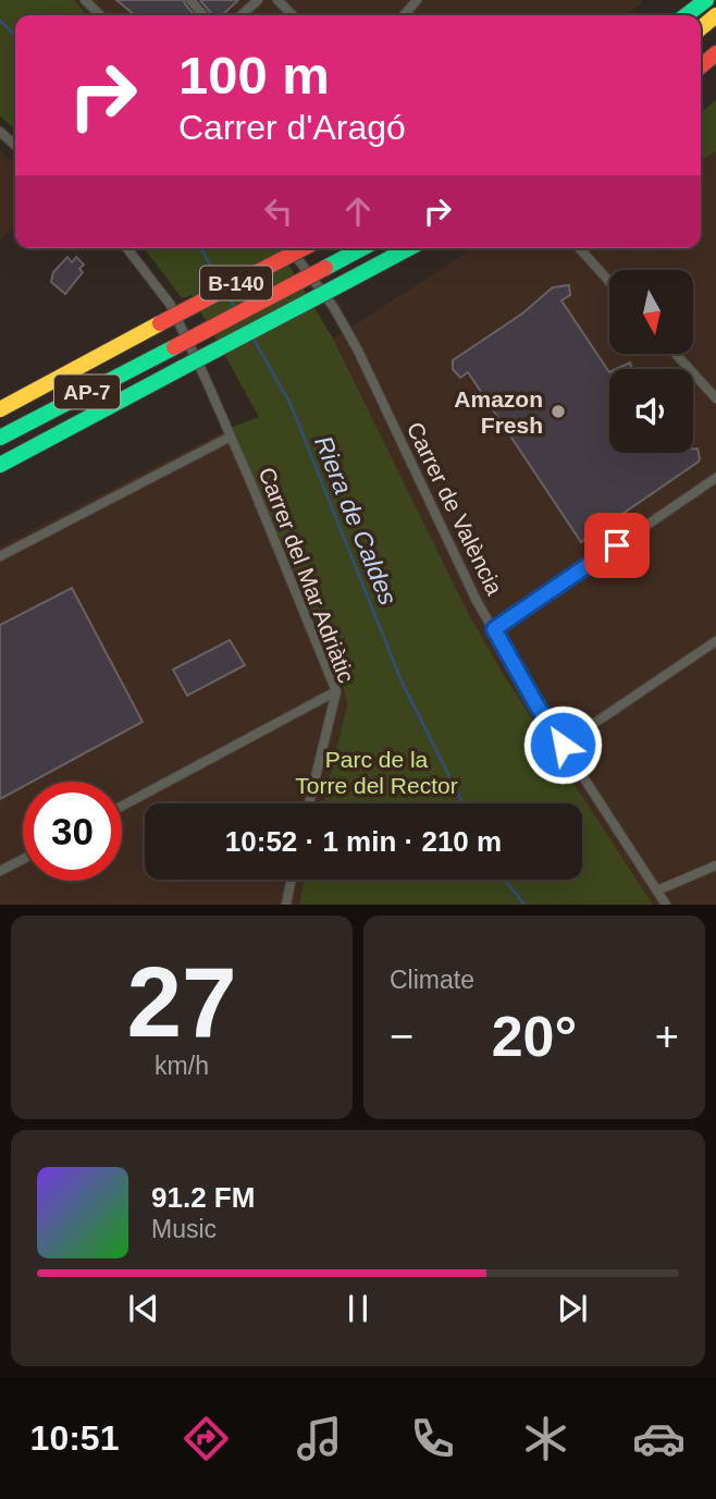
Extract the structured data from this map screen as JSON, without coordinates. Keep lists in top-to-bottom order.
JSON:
{
  "streets": {
    "highway": ["B-140", "AP-7"],
    "street": ["Carrer de València", "Carrer del Mar Adriàtic"]
  },
  "water": ["Riera de Caldes"],
  "parks": ["Parc de la Torre del Rector"],
  "places": ["Amazon Fresh"],
  "north": "bottom",
  "page": {
    "turn": ["100 m", "Carrer d'Aragó"],
    "limit": "30",
    "trip": "10:52 · 1 min · 210 m",
    "tile": [
      ["27", "km/h"],
      "Climate"
    ],
    "heat": ["−", "20°", "+"],
    "song": ["91.2 FM", "Music"],
    "tabs": "10:51"
  }
}
